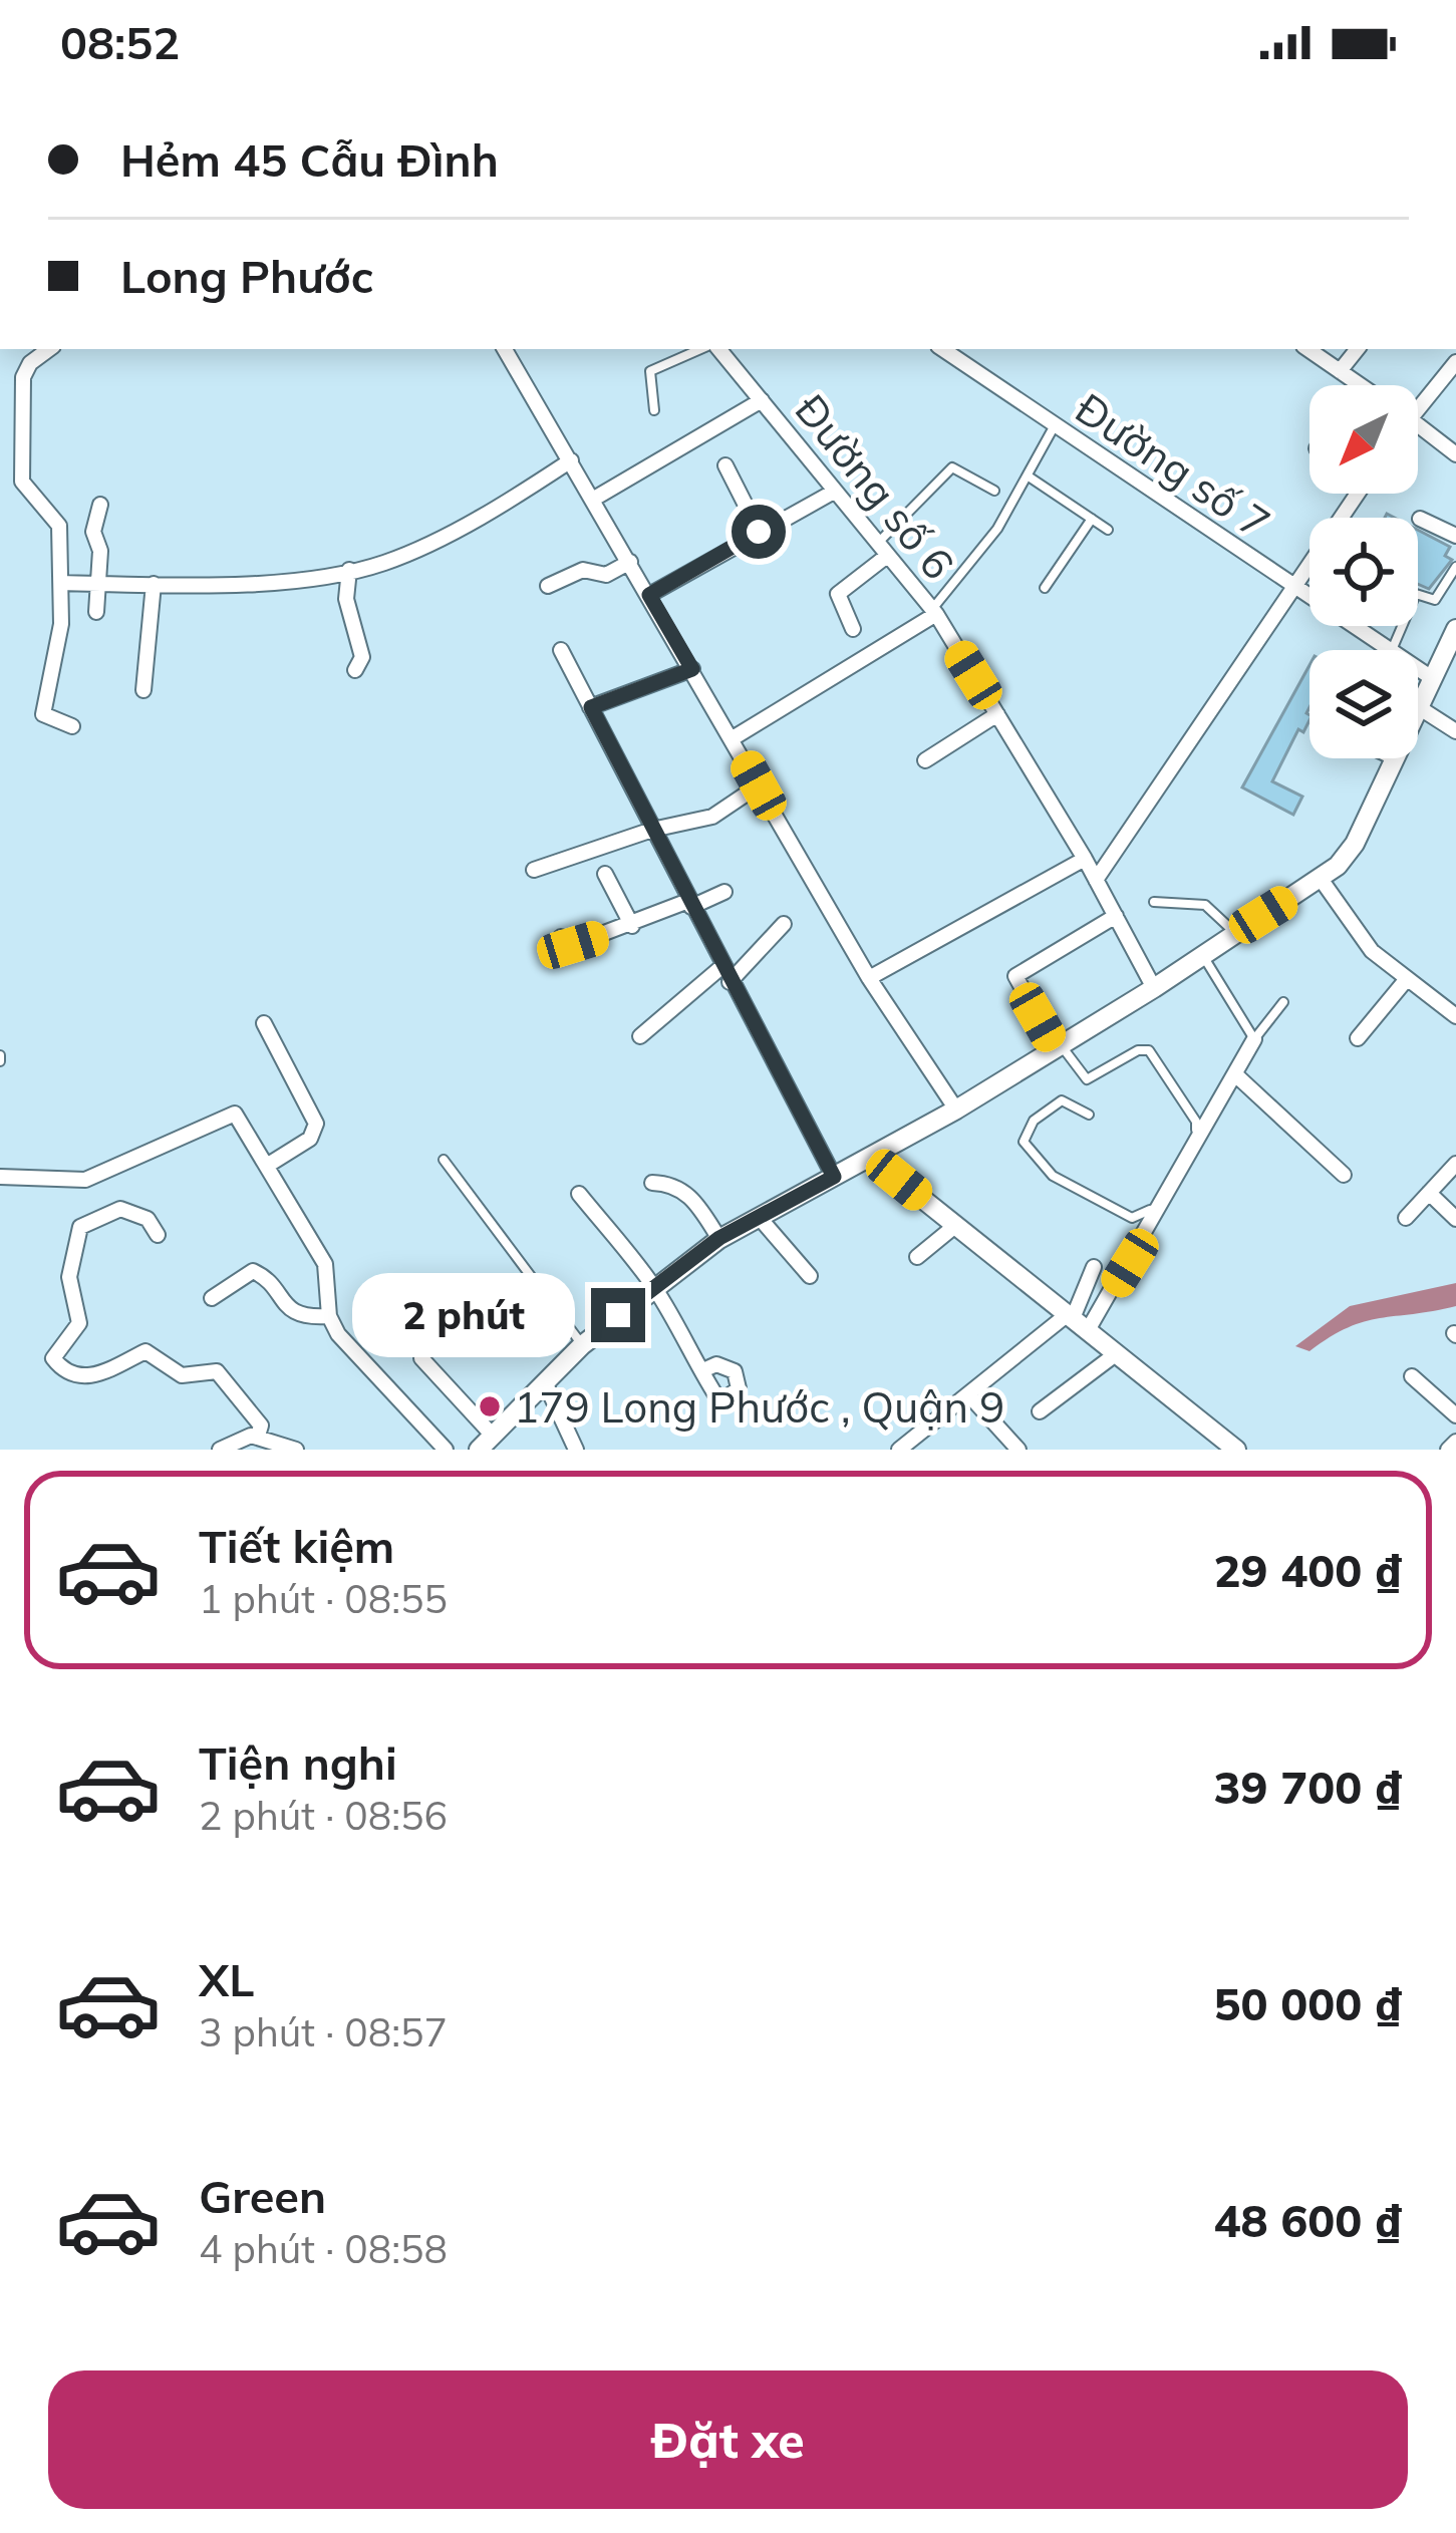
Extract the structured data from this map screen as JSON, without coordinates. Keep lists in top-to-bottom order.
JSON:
{
  "streets": {
    "street": ["Đường số 7", "Đường số 6"]
  },
  "places": ["179 Long Phước , Quận 9"],
  "north": "bottom left",
  "page": {
    "status": "08:52",
    "banner": ["Hẻm 45 Cẫu Đình", "Long Phước"],
    "bubble": "2 phút",
    "list": [
      {
        "name": "Tiết kiệm",
        "note": "1 phút · 08:55",
        "value": "29 400 ₫"
      },
      {
        "name": "Tiện nghi",
        "note": "2 phút · 08:56",
        "value": "39 700 ₫"
      },
      {
        "name": "XL",
        "note": "3 phút · 08:57",
        "value": "50 000 ₫"
      },
      {
        "name": "Green",
        "note": "4 phút · 08:58",
        "value": "48 600 ₫"
      }
    ],
    "buttons": "Đặt xe"
  }
}
